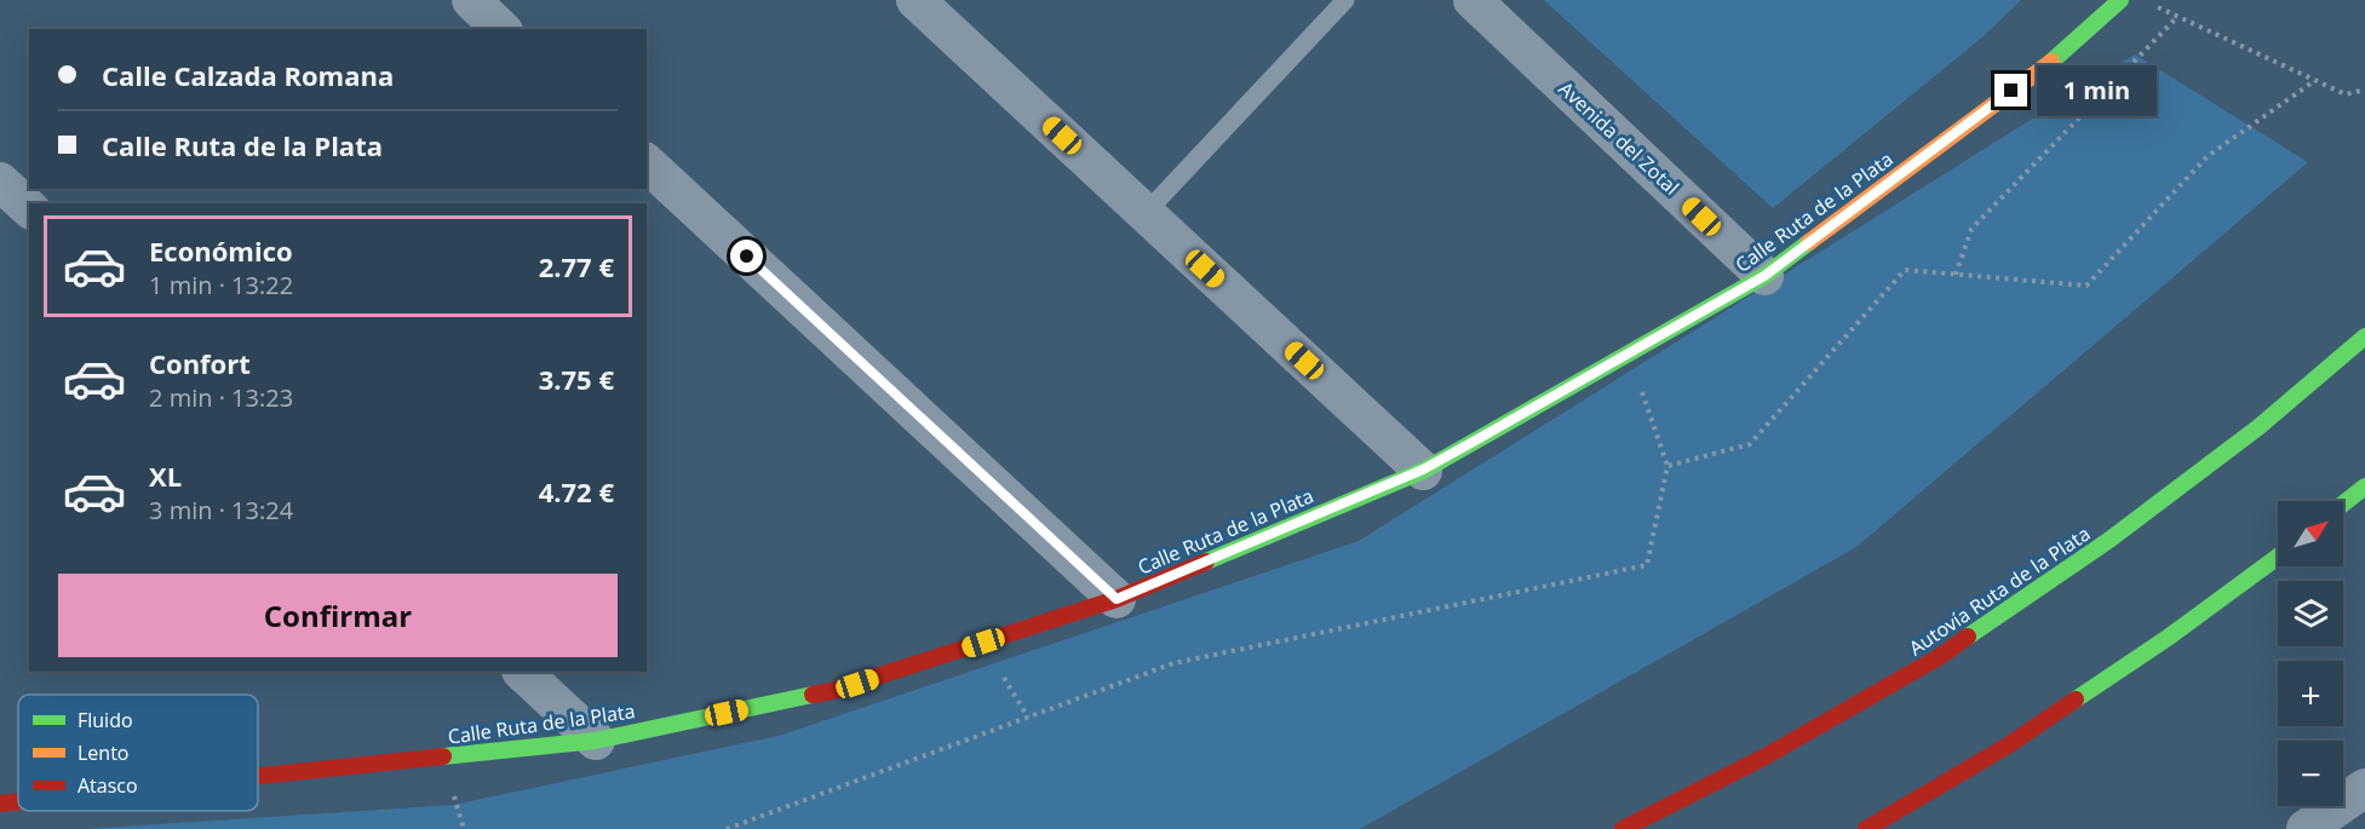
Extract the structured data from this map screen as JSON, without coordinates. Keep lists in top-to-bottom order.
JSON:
{
  "streets": {
    "main road": ["Calle Ruta de la Plata", "Autovía Ruta de la Plata"],
    "street": ["Avenida del Zotal"]
  },
  "crossings": [
    ["Avenida del Zotal", "Calle Ruta de la Plata"]
  ],
  "legend": ["Fluido", "Lento", "Atasco"],
  "north": "top right",
  "page": {
    "banner": ["Calle Calzada Romana", "Calle Ruta de la Plata"],
    "bubble": "1 min",
    "list": [
      {
        "name": "Económico",
        "note": "1 min · 13:22",
        "value": "2.77 €"
      },
      {
        "name": "Confort",
        "note": "2 min · 13:23",
        "value": "3.75 €"
      },
      {
        "name": "XL",
        "note": "3 min · 13:24",
        "value": "4.72 €"
      }
    ],
    "map_buttons": ["+", "−"],
    "buttons": "Confirmar"
  }
}
